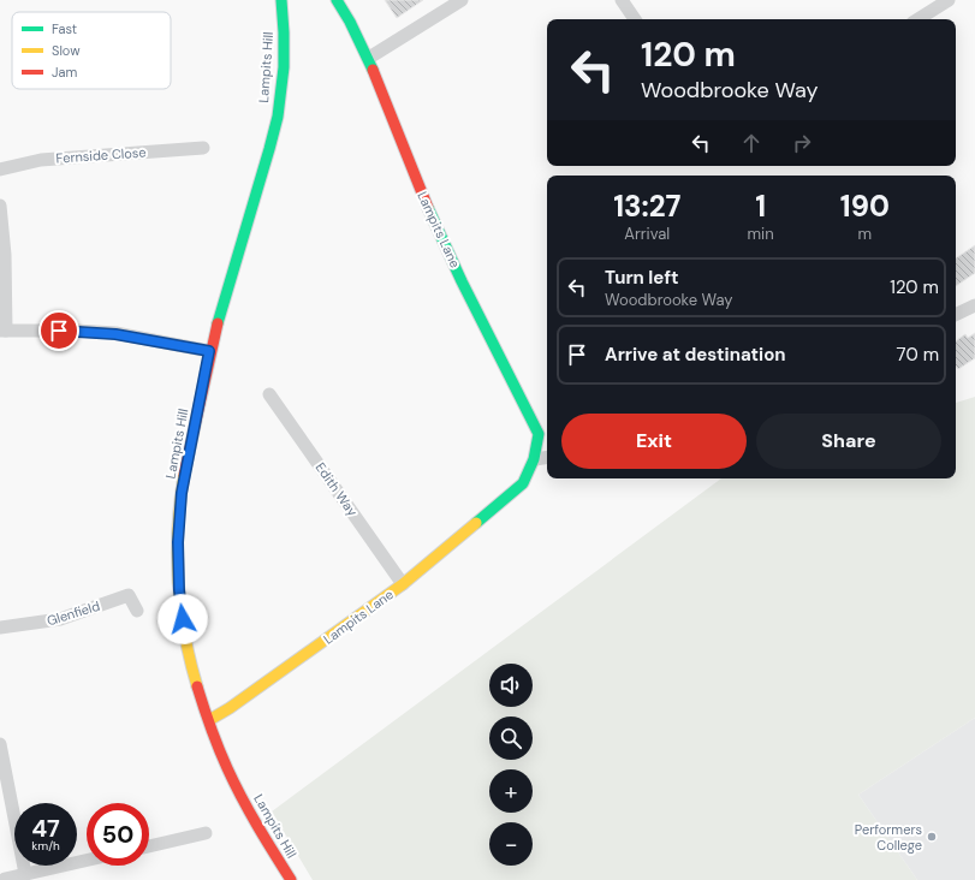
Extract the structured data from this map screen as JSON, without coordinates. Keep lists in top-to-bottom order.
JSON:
{
  "streets": {
    "street": [
      "Lampits Hill",
      "Fernside Close",
      "Lampits Lane",
      "Edith Way",
      "Glenfield"
    ]
  },
  "crossings": [
    ["Lampits Hill", "Lampits Lane"],
    ["Lampits Lane", "Edith Way"]
  ],
  "places": ["Performers College"],
  "legend": ["Fast", "Slow", "Jam"],
  "page": {
    "turn": ["120 m", "Woodbrooke Way"],
    "eta": [
      "13:27",
      "Arrival",
      "1",
      "min",
      "190",
      "m"
    ],
    "list": [
      {
        "name": "Turn left",
        "note": "Woodbrooke Way",
        "value": "120 m"
      },
      {
        "name": "Arrive at destination",
        "value": "70 m"
      }
    ],
    "buttons": ["Exit", "Share"],
    "map_buttons": ["+", "−"],
    "speed": "47 km/h",
    "limit": "50"
  }
}
